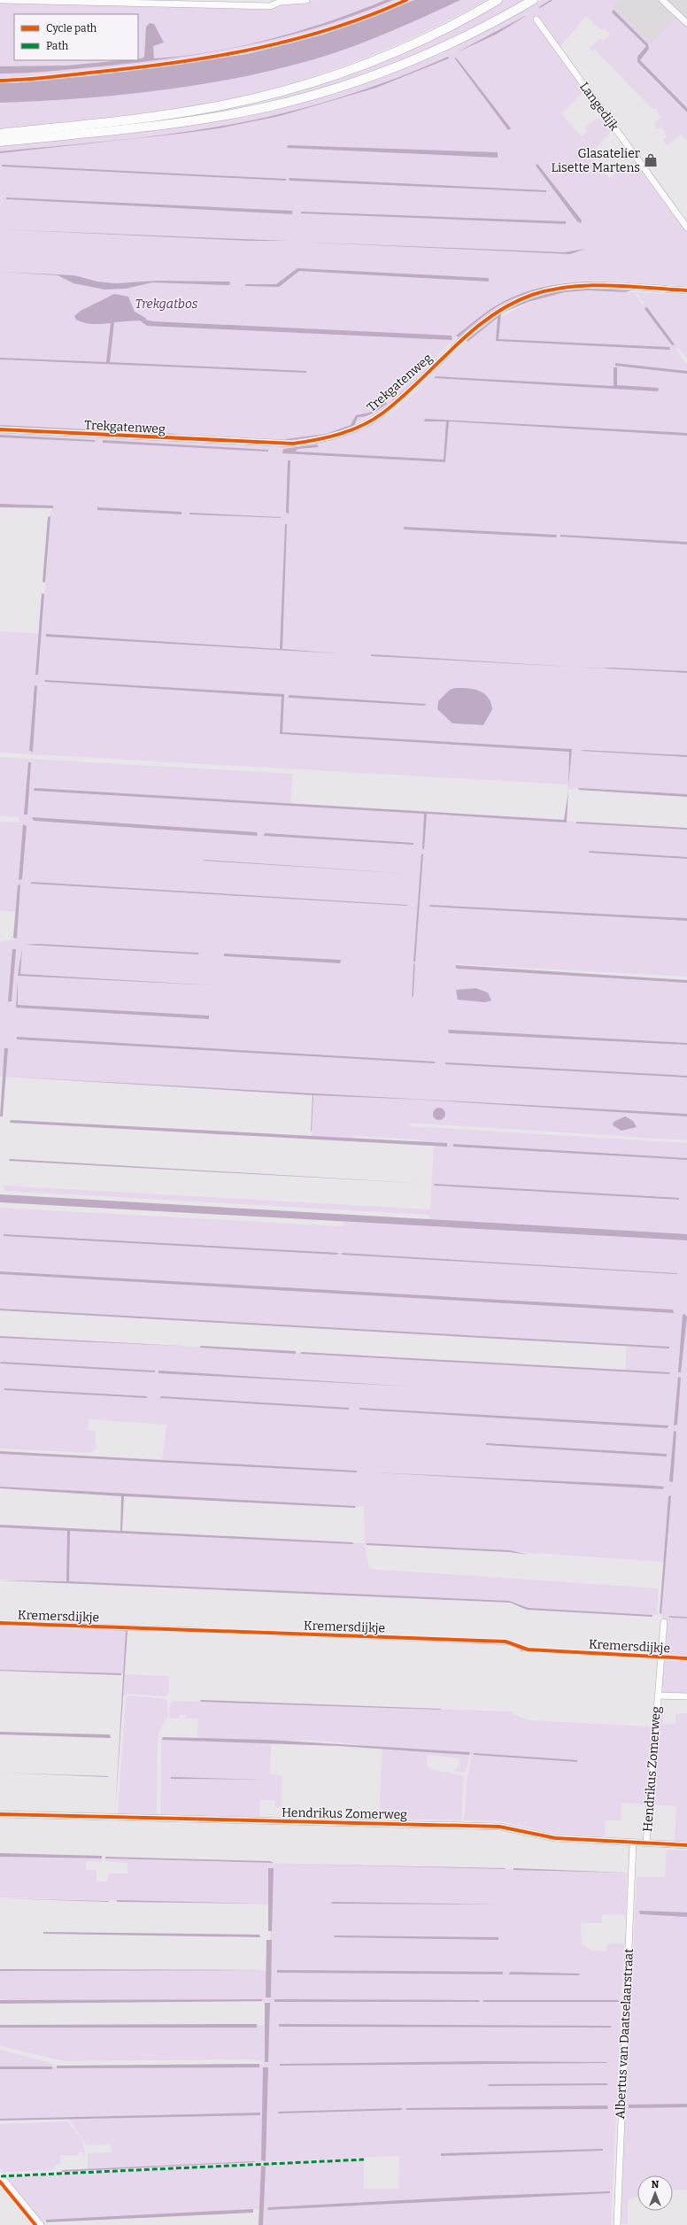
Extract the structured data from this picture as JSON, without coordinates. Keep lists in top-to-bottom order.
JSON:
{
  "streets": {
    "street": [
      "Langedijk",
      "Trekgatenweg",
      "Hendrikus Zomerweg",
      "Albertus van Daatselaarstraat"
    ],
    "cycle path": ["Kremersdijkje"]
  },
  "crossings": [
    ["Hendrikus Zomerweg", "Albertus van Daatselaarstraat"]
  ],
  "parks": ["Trekgatbos"],
  "places": {
    "shop": ["Glasatelier Lisette Martens"]
  },
  "legend": ["Cycle path", "Path"],
  "north": "top"
}
